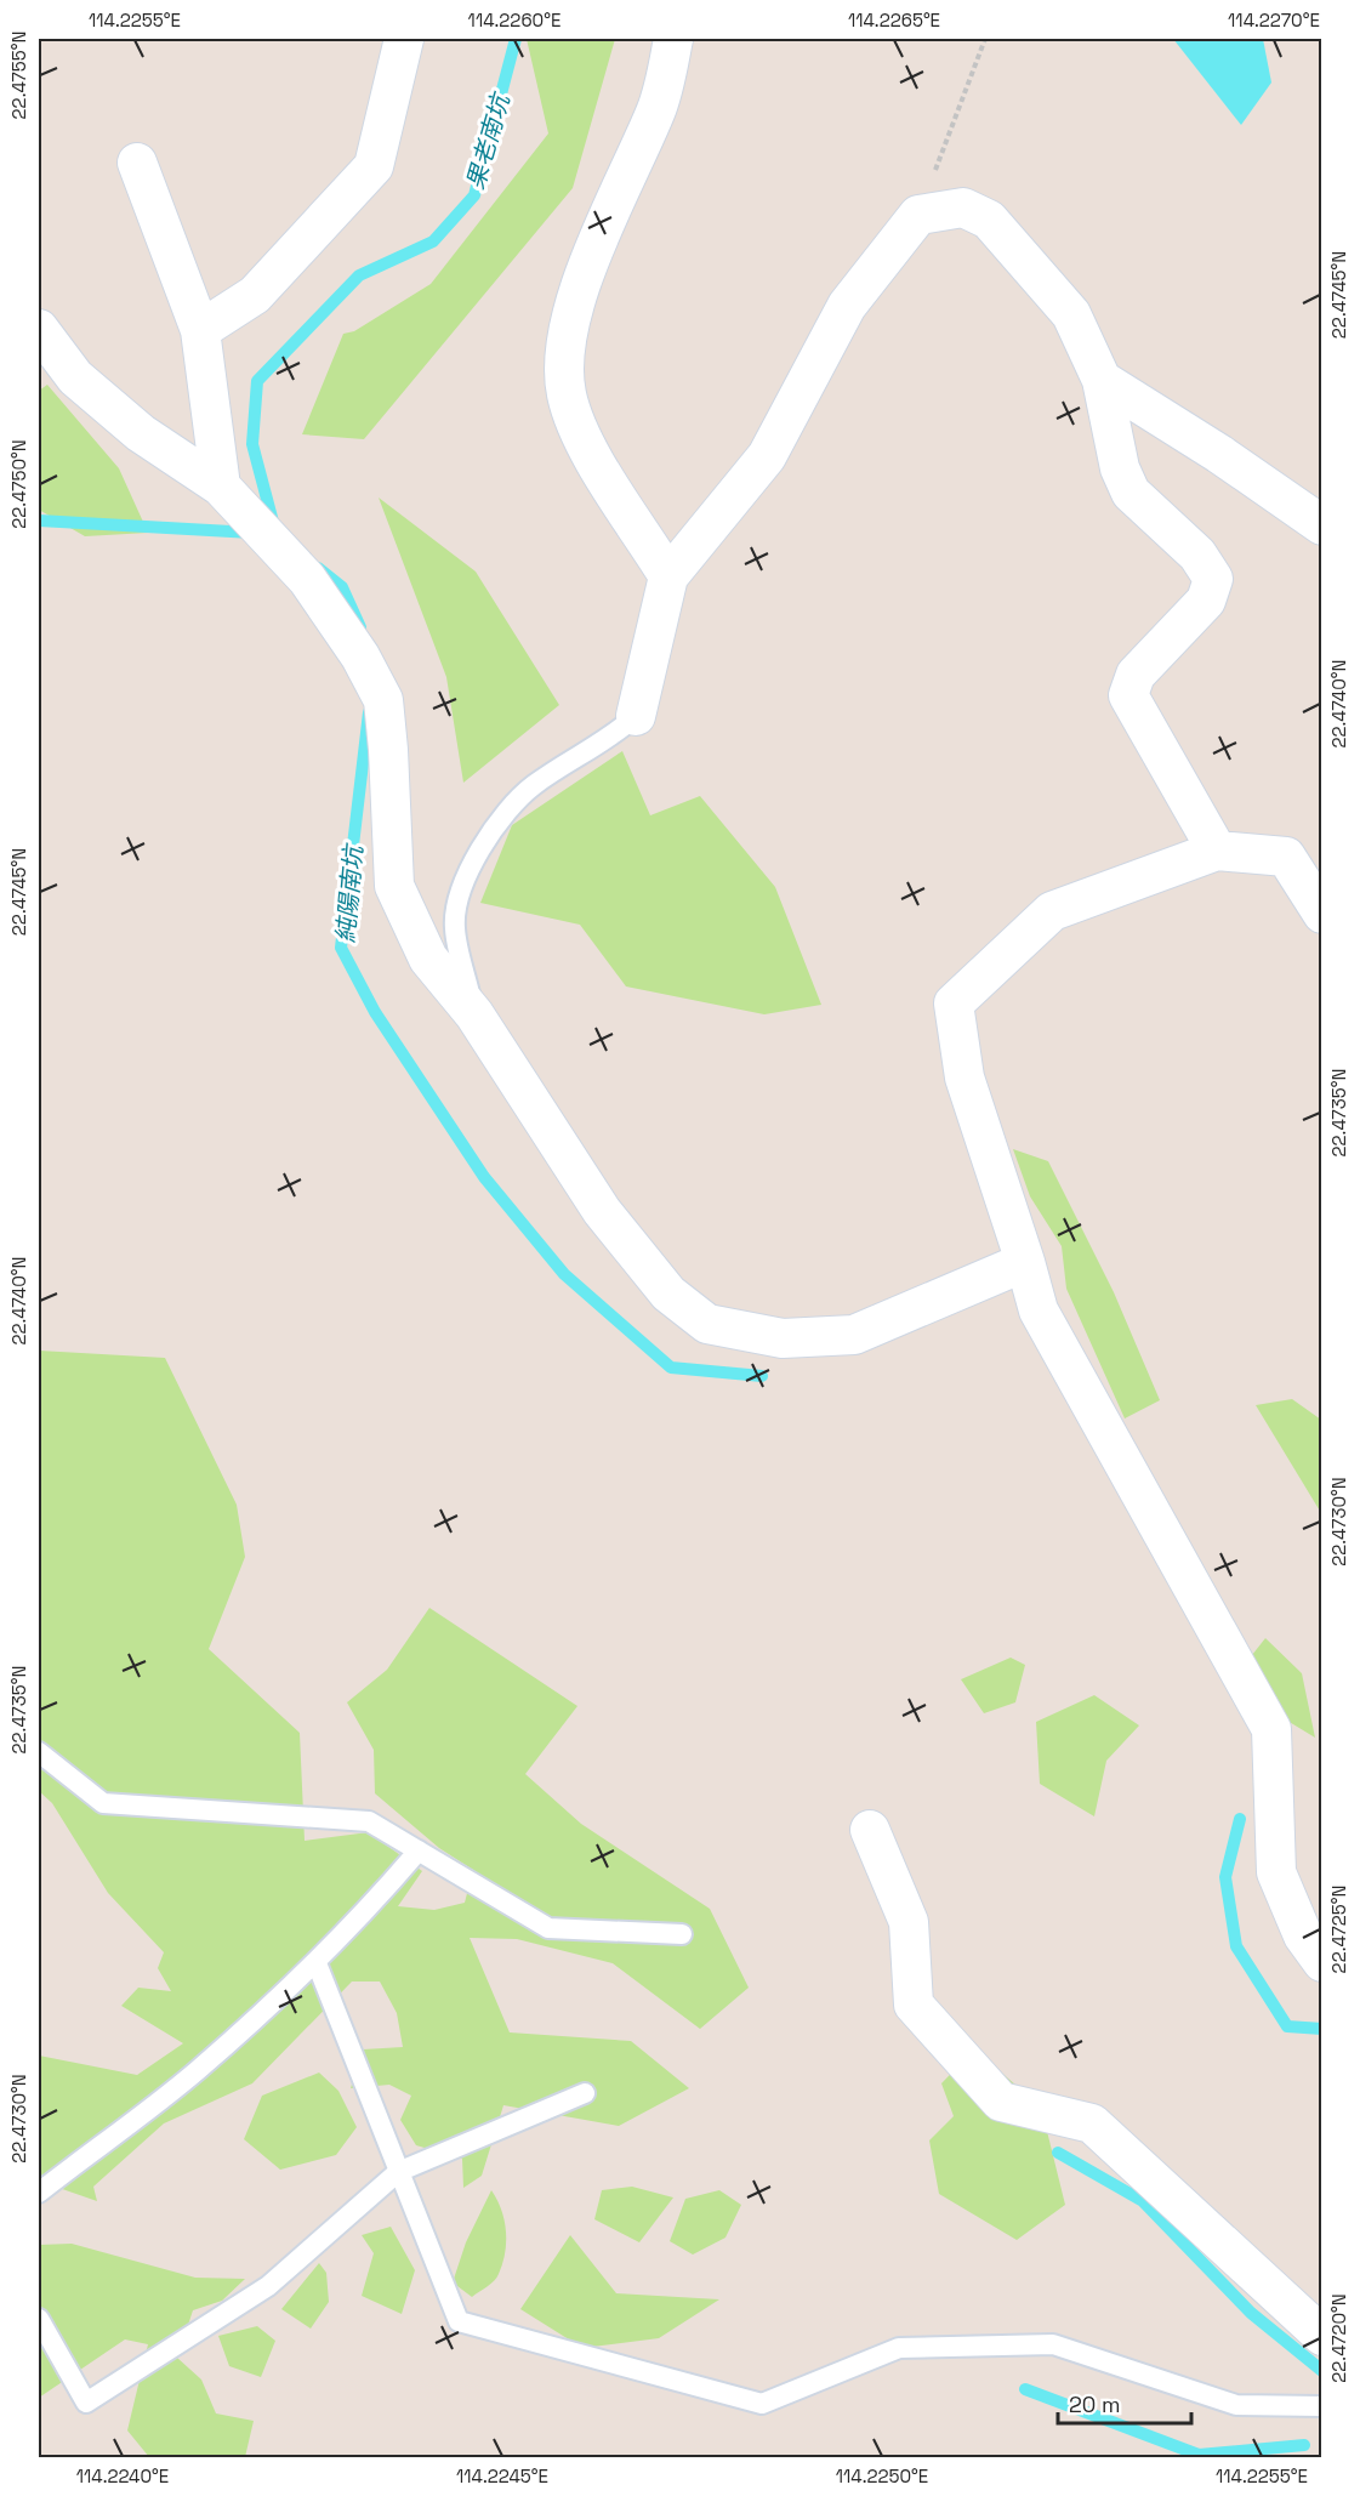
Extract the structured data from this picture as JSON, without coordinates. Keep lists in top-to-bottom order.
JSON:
{
  "water": ["果老南坑", "純陽南坑"],
  "scale_bar": "20 m",
  "coordinates": [
    "114.2255°E",
    "114.2260°E",
    "114.2265°E",
    "114.2270°E",
    "22.4755°N",
    "22.4745°N",
    "22.4750°N",
    "22.4740°N",
    "22.4735°N",
    "22.4730°N",
    "22.4725°N",
    "22.4720°N",
    "114.2240°E",
    "114.2245°E",
    "114.2250°E"
  ]
}
